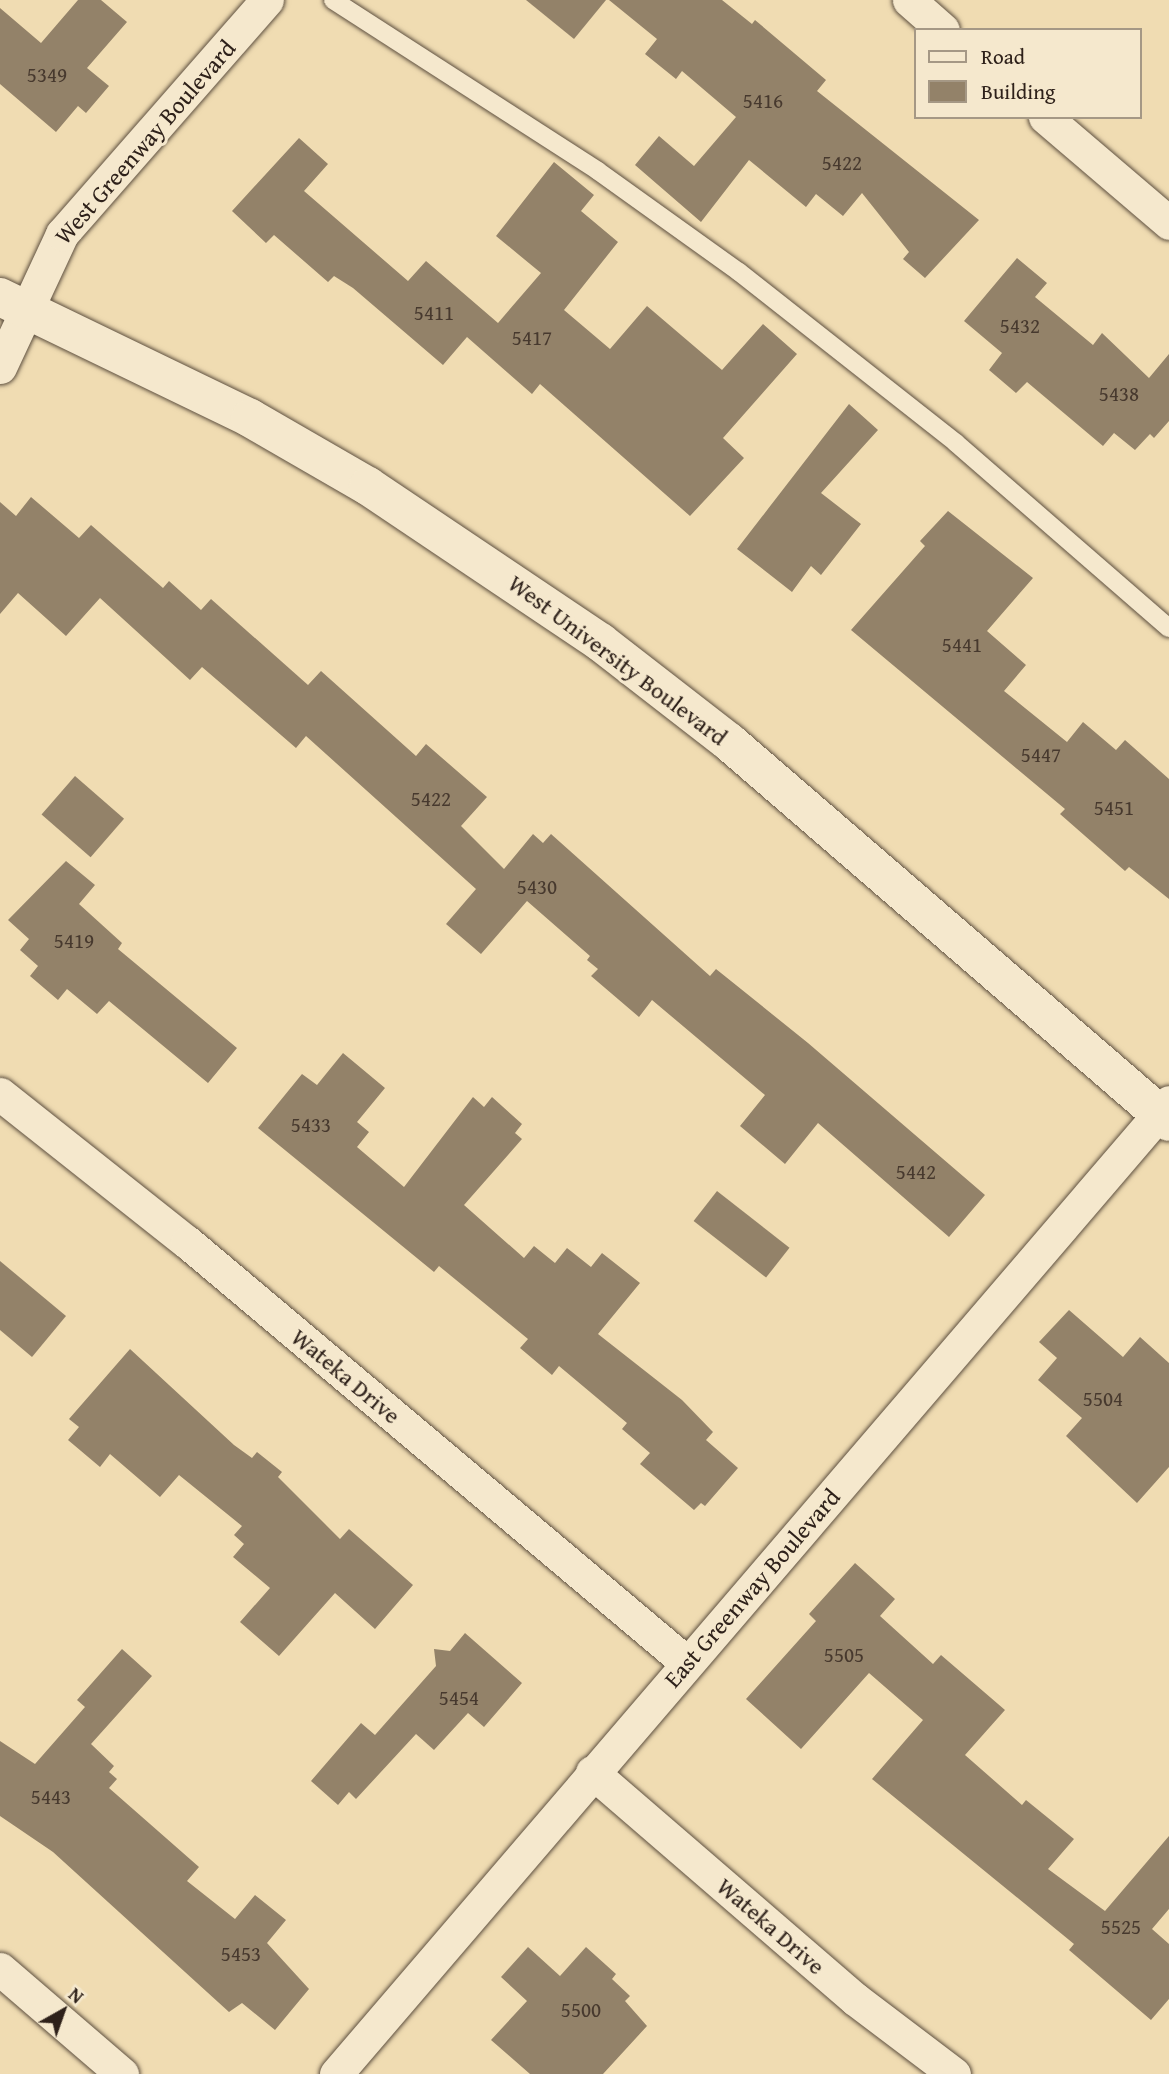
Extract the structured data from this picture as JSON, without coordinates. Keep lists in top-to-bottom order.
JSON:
{
  "streets": {
    "street": [
      "West Greenway Boulevard",
      "West University Boulevard",
      "Wateka Drive",
      "East Greenway Boulevard"
    ]
  },
  "crossings": [
    ["West Greenway Boulevard", "West University Boulevard"],
    ["West University Boulevard", "East Greenway Boulevard"],
    ["Wateka Drive", "East Greenway Boulevard"]
  ],
  "house_numbers": [
    "5349",
    "5416",
    "5422",
    "5411",
    "5432",
    "5417",
    "5438",
    "5441",
    "5447",
    "5422",
    "5451",
    "5430",
    "5419",
    "5433",
    "5442",
    "5504",
    "5505",
    "5454",
    "5443",
    "5525",
    "5453",
    "5500"
  ],
  "legend": ["Road", "Building"],
  "north": "top right"
}
